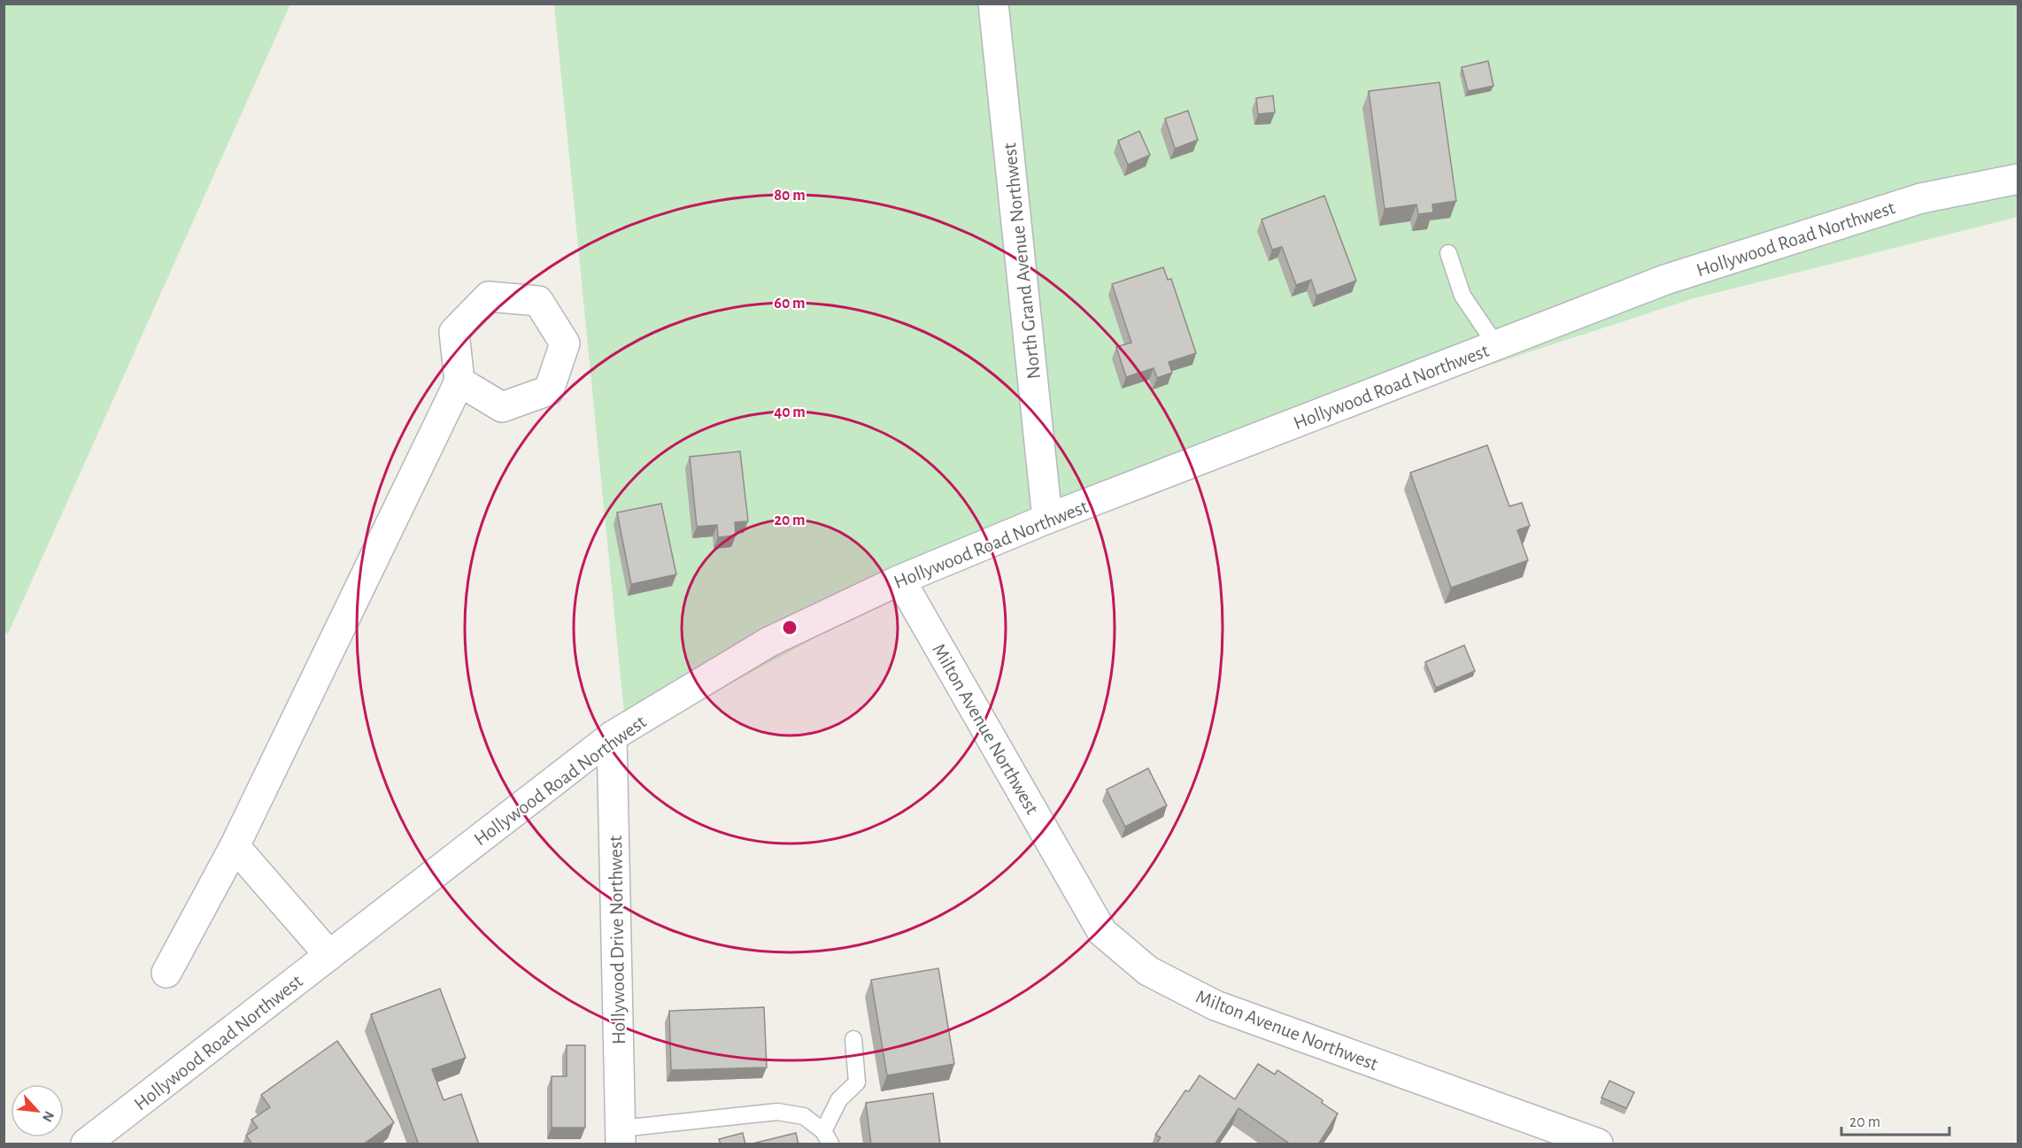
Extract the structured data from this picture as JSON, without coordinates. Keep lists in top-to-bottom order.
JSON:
{
  "streets": {
    "street": [
      "Hollywood Road Northwest",
      "North Grand Avenue Northwest",
      "Milton Avenue Northwest",
      "Hollywood Drive Northwest"
    ]
  },
  "crossings": [
    ["Hollywood Road Northwest", "North Grand Avenue Northwest"],
    ["Hollywood Road Northwest", "Milton Avenue Northwest"],
    ["Hollywood Road Northwest", "Hollywood Drive Northwest"]
  ],
  "scale_bar": "20 m",
  "north": "bottom right",
  "rings": [
    "80 m",
    "60 m",
    "40 m",
    "20 m"
  ]
}
